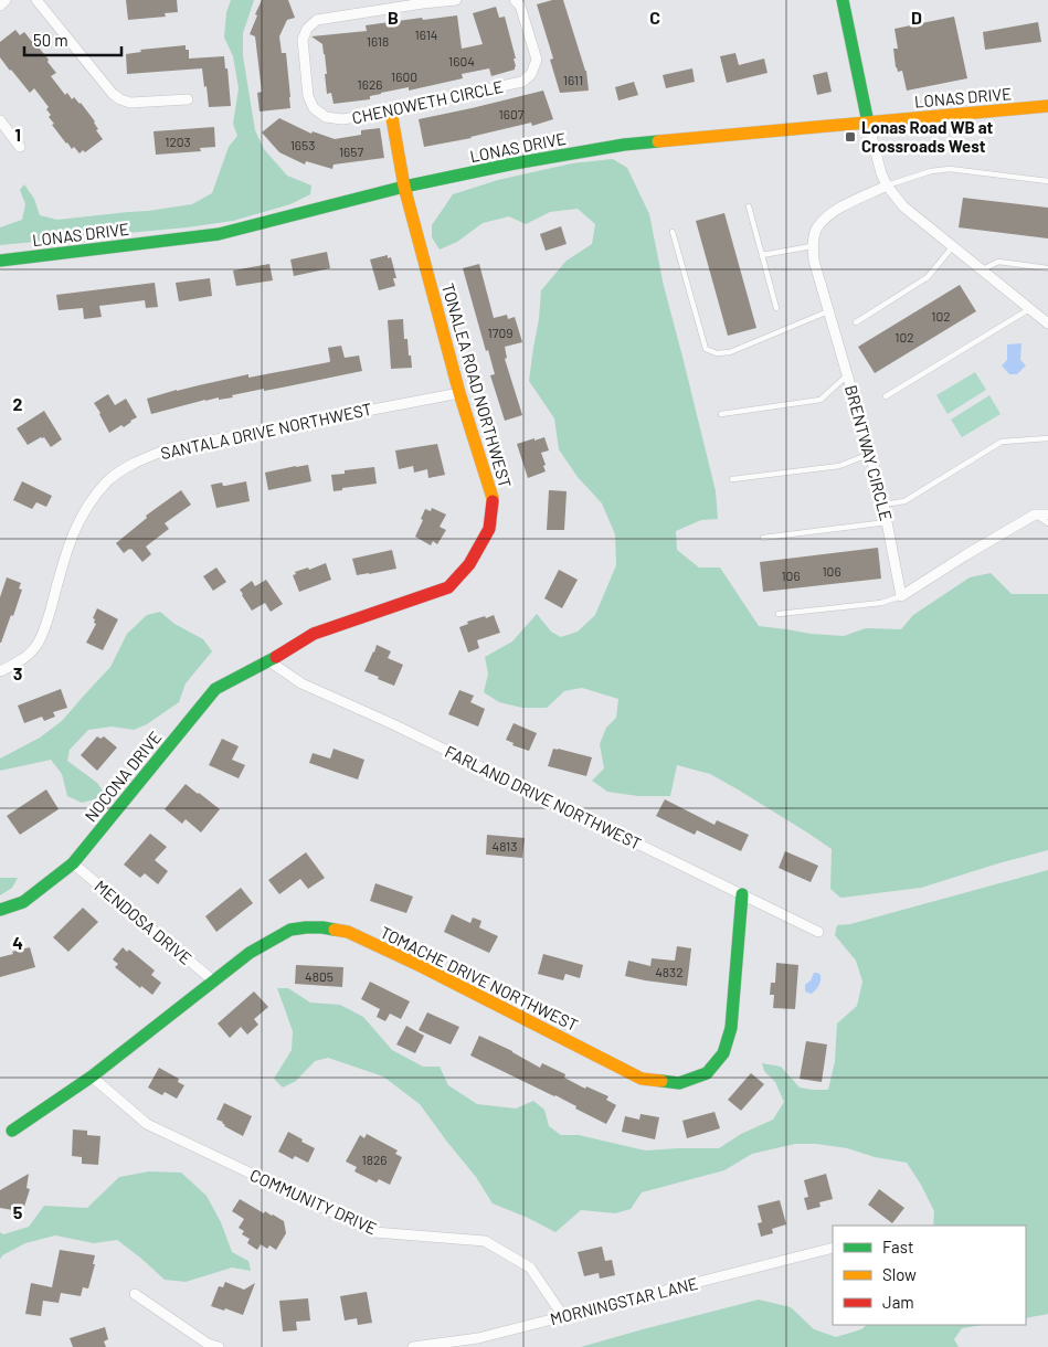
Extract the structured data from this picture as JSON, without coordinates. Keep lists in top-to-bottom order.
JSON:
{
  "streets": {
    "street": [
      "LONAS DRIVE",
      "CHENOWETH CIRCLE",
      "TONALEA ROAD NORTHWEST",
      "SANTALA DRIVE NORTHWEST",
      "BRENTWAY CIRCLE",
      "NOCONA DRIVE",
      "FARLAND DRIVE NORTHWEST",
      "MENDOSA DRIVE",
      "TOMACHE DRIVE NORTHWEST",
      "COMMUNITY DRIVE",
      "MORNINGSTAR LANE"
    ]
  },
  "crossings": [
    ["LONAS DRIVE", "TONALEA ROAD NORTHWEST"],
    ["CHENOWETH CIRCLE", "TONALEA ROAD NORTHWEST"],
    ["TONALEA ROAD NORTHWEST", "SANTALA DRIVE NORTHWEST"],
    ["TONALEA ROAD NORTHWEST", "NOCONA DRIVE"],
    ["TONALEA ROAD NORTHWEST", "FARLAND DRIVE NORTHWEST"],
    ["NOCONA DRIVE", "FARLAND DRIVE NORTHWEST"],
    ["NOCONA DRIVE", "MENDOSA DRIVE"],
    ["FARLAND DRIVE NORTHWEST", "TOMACHE DRIVE NORTHWEST"],
    ["MENDOSA DRIVE", "TOMACHE DRIVE NORTHWEST"],
    ["TOMACHE DRIVE NORTHWEST", "COMMUNITY DRIVE"],
    ["COMMUNITY DRIVE", "MORNINGSTAR LANE"]
  ],
  "places": {
    "transit": ["Lonas Road WB at Crossroads West"]
  },
  "house_numbers": [
    "1614",
    "1618",
    "1604",
    "1600",
    "1611",
    "1626",
    "1607",
    "1203",
    "1653",
    "1657",
    "102",
    "1709",
    "102",
    "106",
    "106",
    "4813",
    "4832",
    "4805",
    "1826"
  ],
  "legend": ["Fast", "Slow", "Jam"],
  "scale_bar": "50 m",
  "grid": {
    "columns": ["B", "C", "D"],
    "rows": [
      "1",
      "2",
      "3",
      "4",
      "5"
    ]
  }
}
